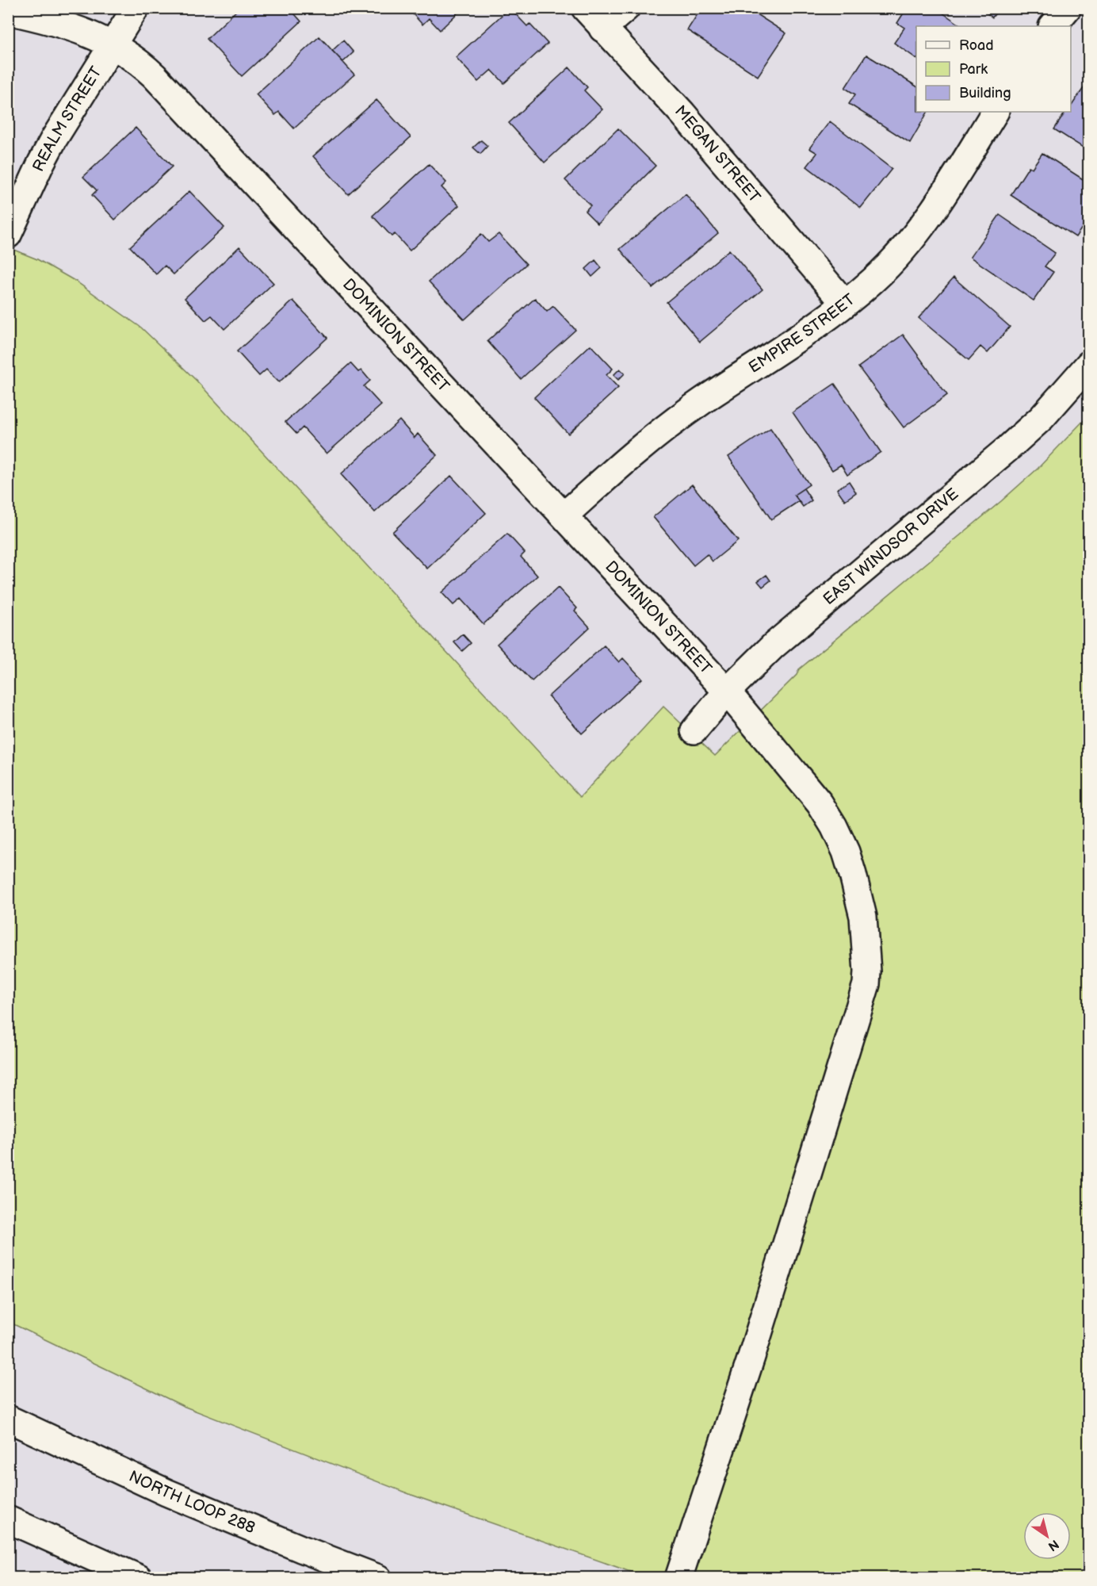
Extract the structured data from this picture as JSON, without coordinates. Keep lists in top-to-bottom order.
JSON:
{
  "streets": {
    "main road": [
      "REALM STREET",
      "MEGAN STREET",
      "EMPIRE STREET",
      "DOMINION STREET",
      "EAST WINDSOR DRIVE",
      "NORTH LOOP 288"
    ]
  },
  "crossings": [
    ["REALM STREET", "DOMINION STREET"],
    ["MEGAN STREET", "EMPIRE STREET"],
    ["EMPIRE STREET", "DOMINION STREET"],
    ["DOMINION STREET", "EAST WINDSOR DRIVE"]
  ],
  "legend": ["Road", "Park", "Building"],
  "north": "bottom right"
}
